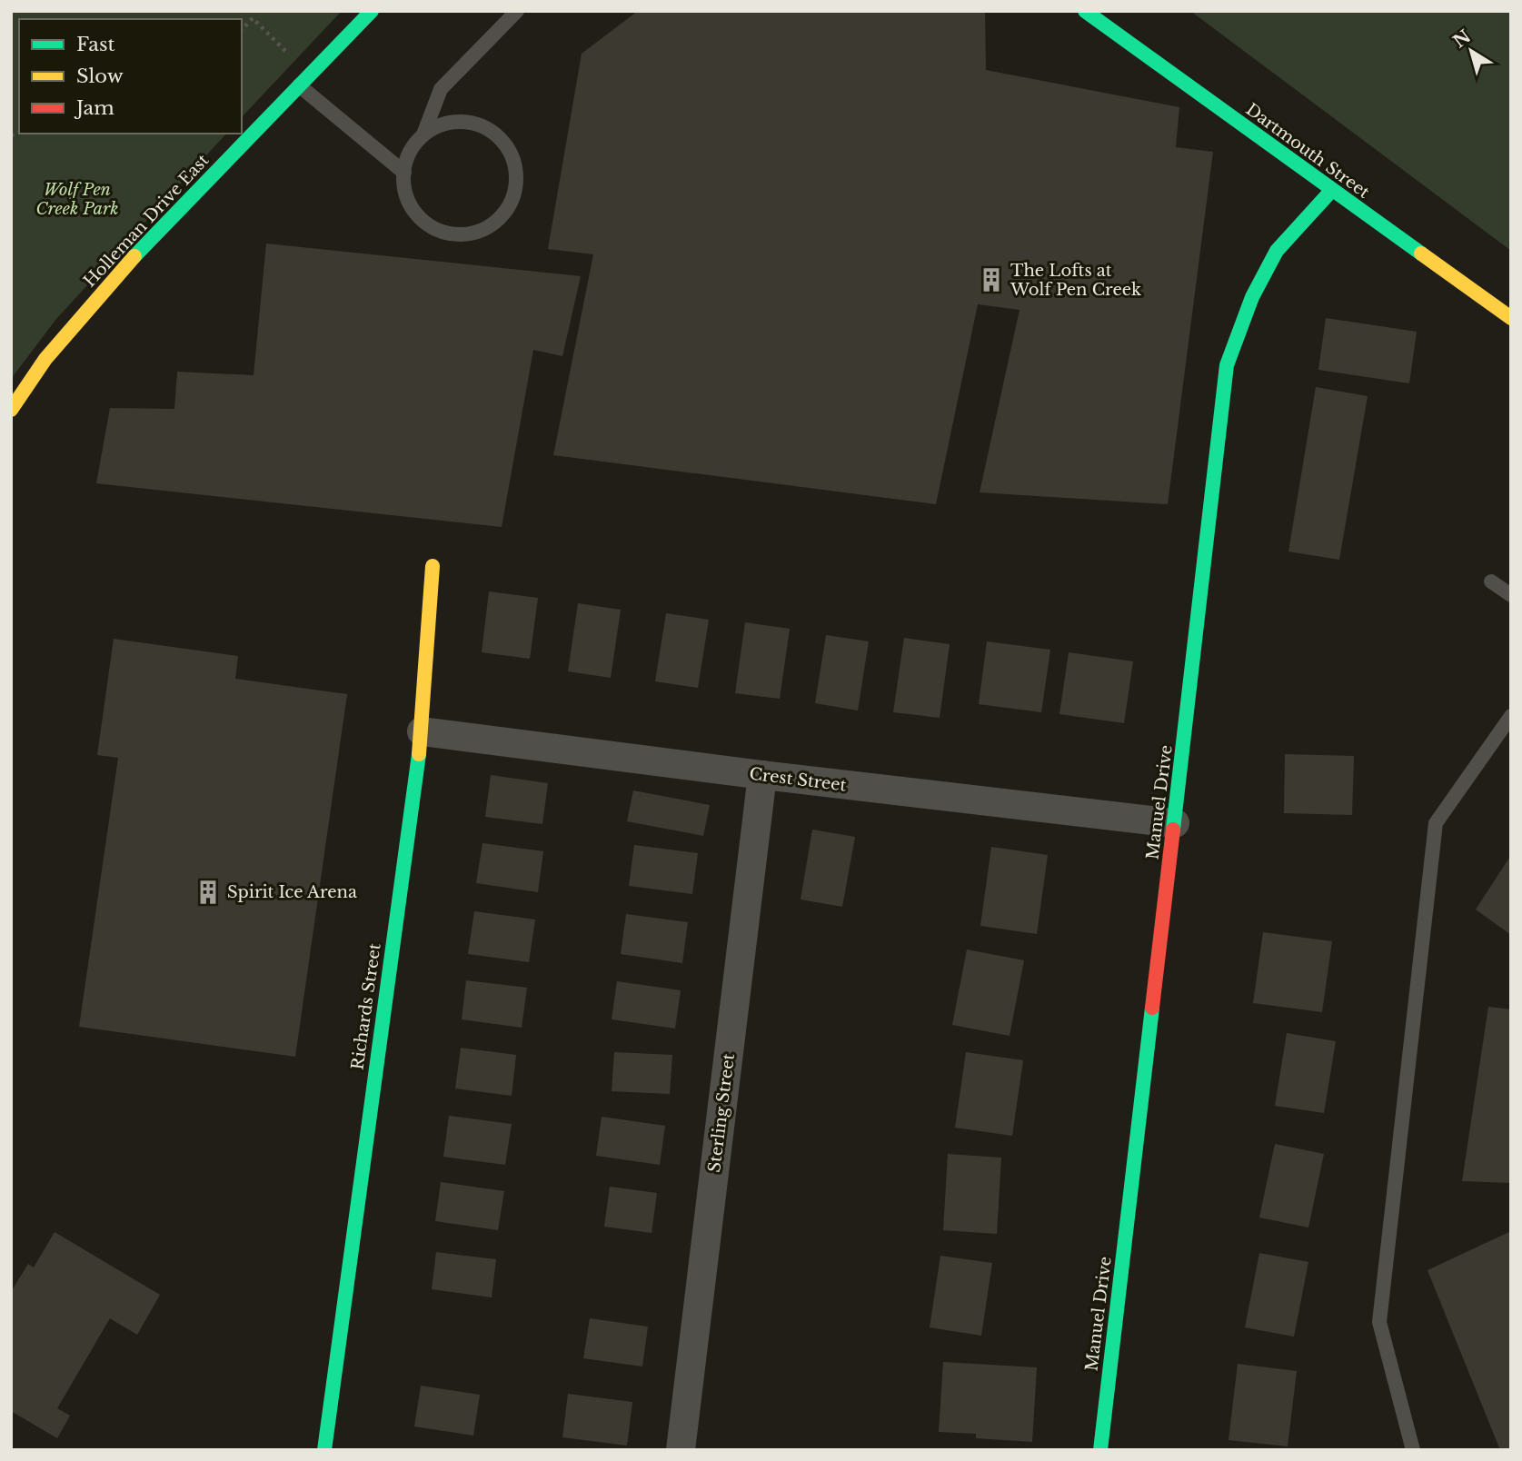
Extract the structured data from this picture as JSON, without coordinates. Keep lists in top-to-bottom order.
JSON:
{
  "streets": {
    "street": [
      "Dartmouth Street",
      "Holleman Drive East",
      "Crest Street",
      "Manuel Drive",
      "Richards Street",
      "Sterling Street"
    ]
  },
  "crossings": [
    ["Dartmouth Street", "Manuel Drive"],
    ["Crest Street", "Manuel Drive"],
    ["Crest Street", "Richards Street"],
    ["Crest Street", "Sterling Street"]
  ],
  "parks": ["Wolf Pen Creek Park"],
  "places": {
    "building": ["The Lofts at Wolf Pen Creek", "Spirit Ice Arena"]
  },
  "legend": ["Fast", "Slow", "Jam"],
  "north": "top left"
}
